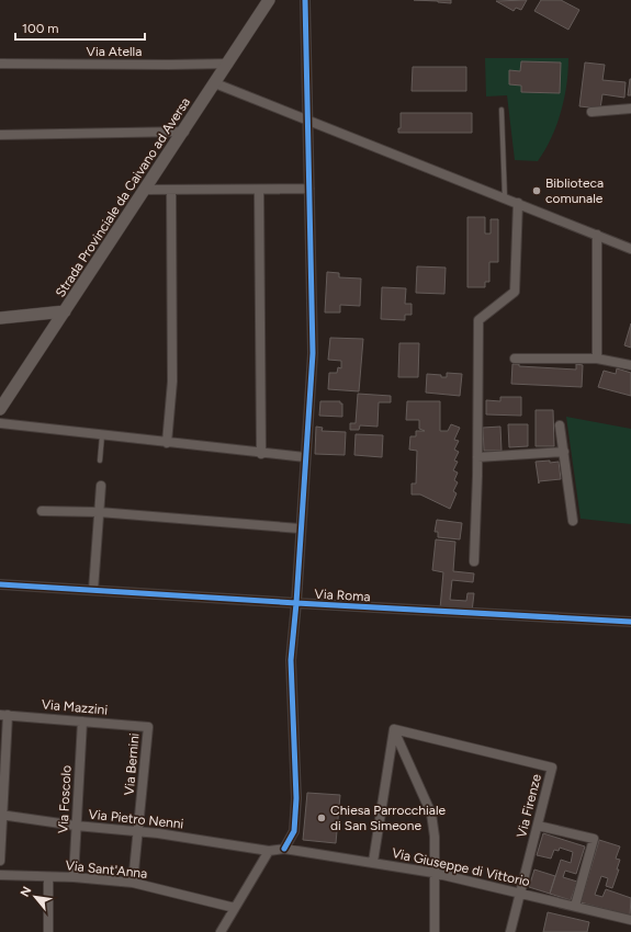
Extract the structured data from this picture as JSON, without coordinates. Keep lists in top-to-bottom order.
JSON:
{
  "streets": {
    "main road": ["Strada Provinciale da Caivano ad Aversa"],
    "street": [
      "Via Atella",
      "Via Roma",
      "Via Mazzini",
      "Via Bernini",
      "Via Foscolo",
      "Via Firenze",
      "Via Pietro Nenni",
      "Via Giuseppe di Vittorio",
      "Via Sant'Anna"
    ]
  },
  "crossings": [
    ["Via Atella", "Strada Provinciale da Caivano ad Aversa"],
    ["Via Mazzini", "Via Bernini"],
    ["Via Mazzini", "Via Foscolo"],
    ["Via Bernini", "Via Pietro Nenni"],
    ["Via Bernini", "Via Sant'Anna"],
    ["Via Foscolo", "Via Pietro Nenni"],
    ["Via Foscolo", "Via Sant'Anna"],
    ["Via Firenze", "Via Giuseppe di Vittorio"],
    ["Via Pietro Nenni", "Via Giuseppe di Vittorio"]
  ],
  "places": ["Biblioteca comunale", "Chiesa Parrocchiale di San Simeone"],
  "scale_bar": "100 m",
  "north": "top left"
}
